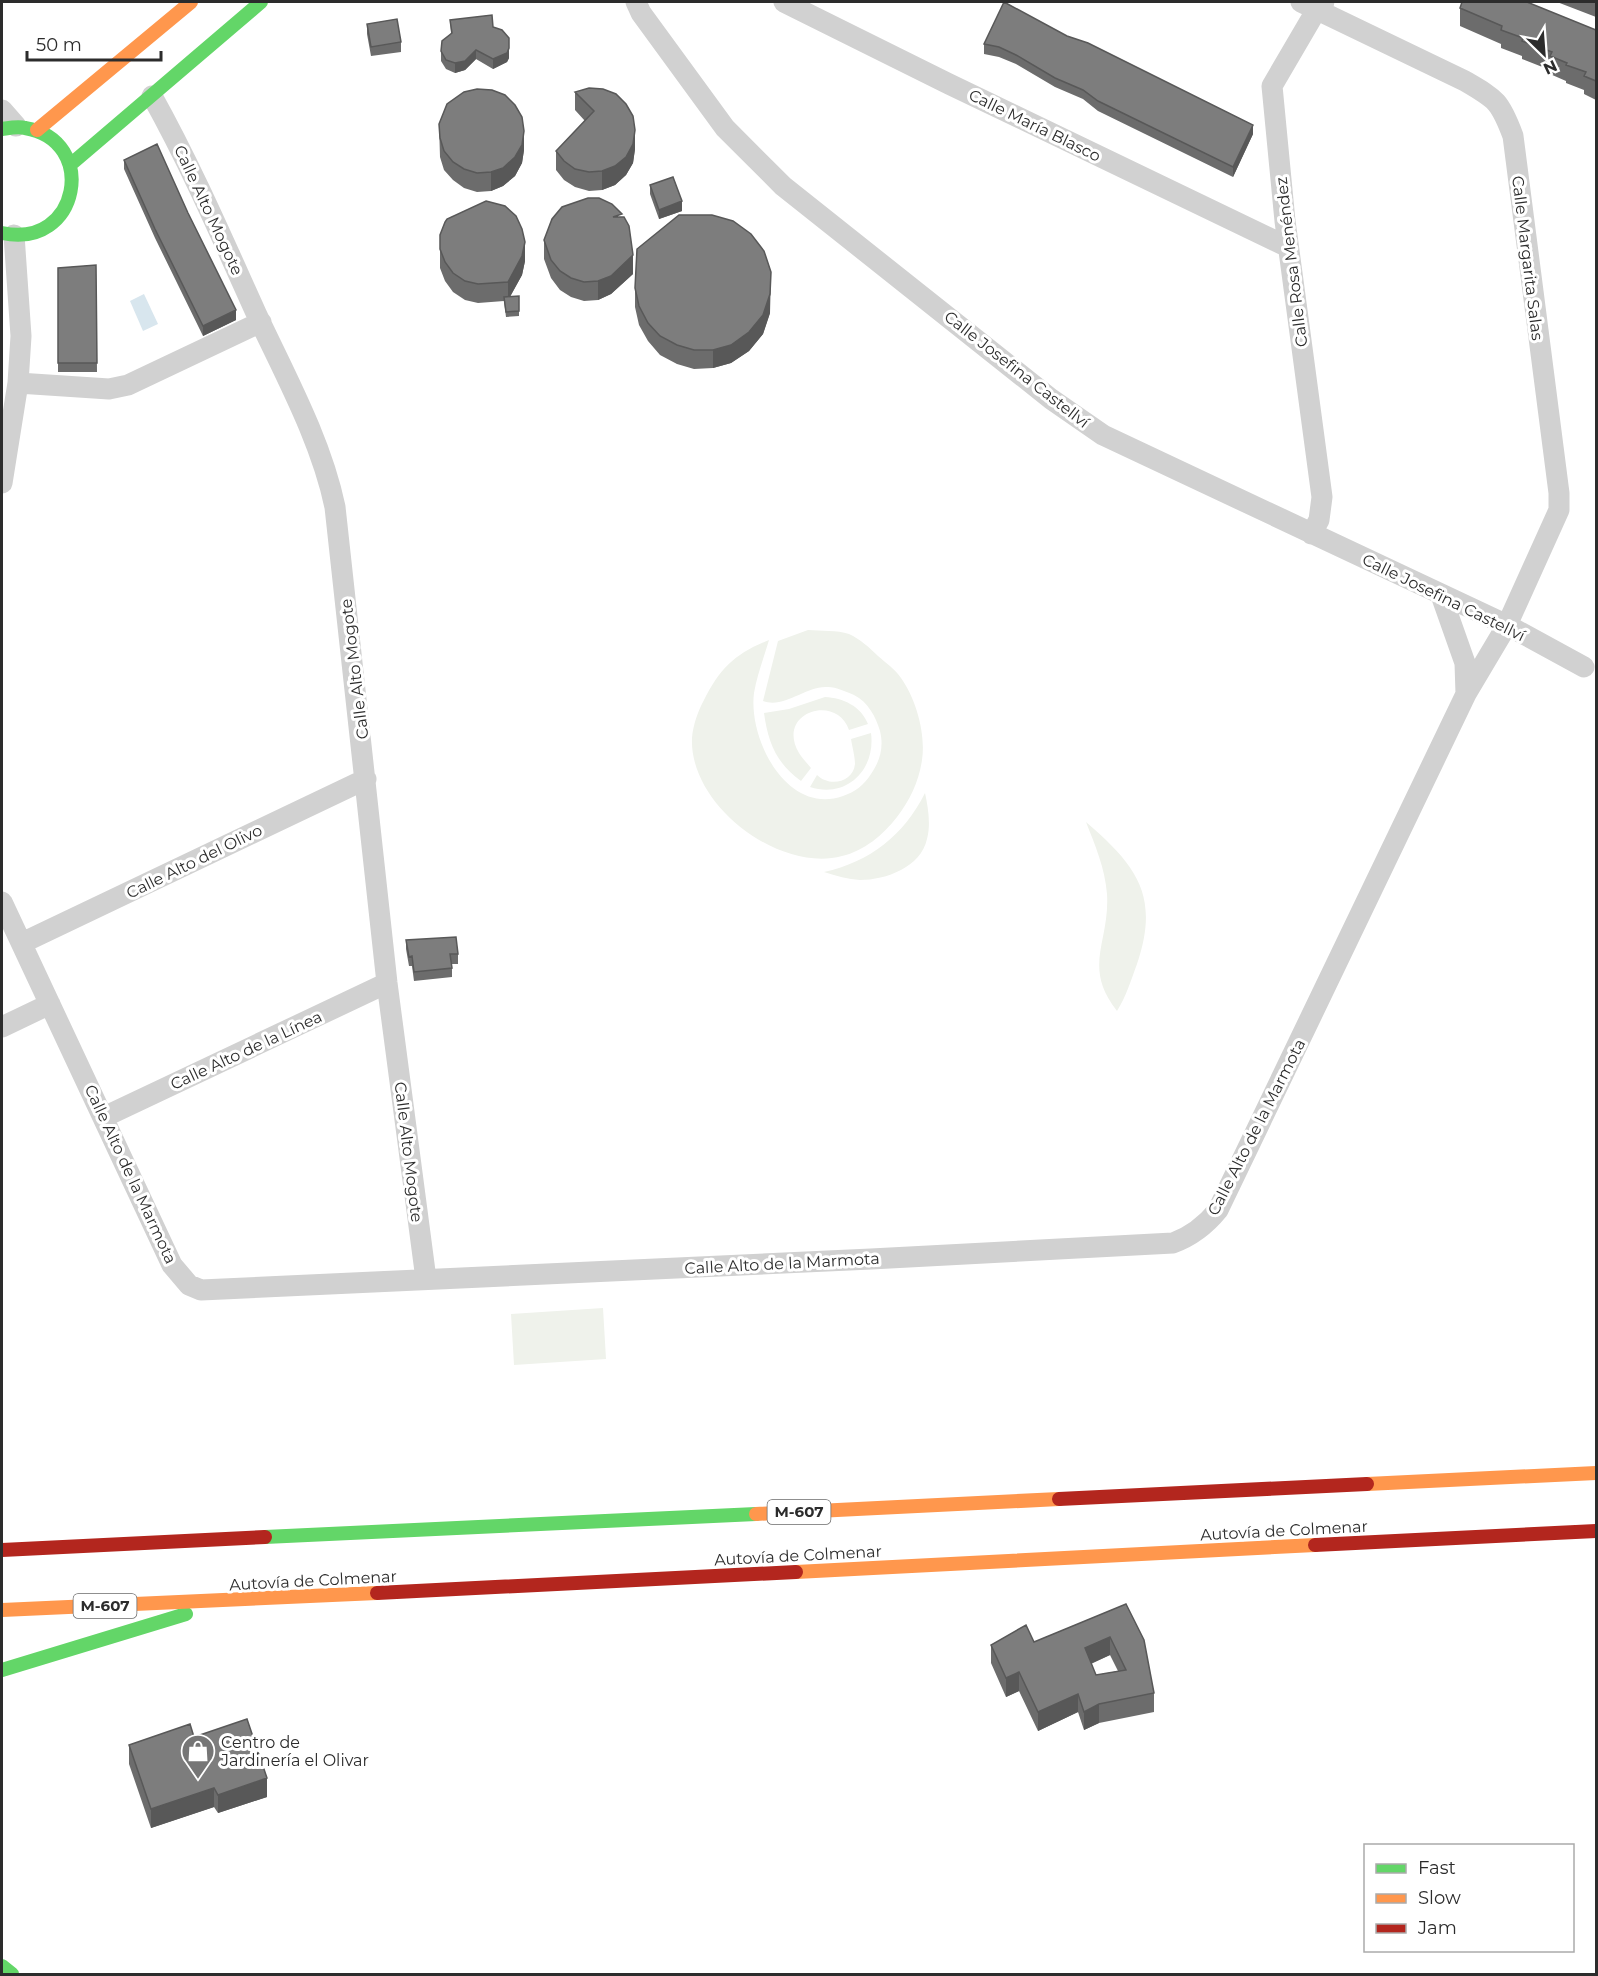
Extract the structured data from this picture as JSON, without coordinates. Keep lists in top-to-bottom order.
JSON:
{
  "streets": {
    "main road": ["M-607", "Autovía de Colmenar"],
    "street": [
      "Calle María Blasco",
      "Calle Alto Mogote",
      "Calle Margarita Salas",
      "Calle Rosa Menéndez",
      "Calle Josefina Castellví",
      "Calle Alto del Olivo",
      "Calle Alto de la Línea",
      "Calle Alto de la Marmota"
    ]
  },
  "crossings": [
    ["Calle María Blasco", "Calle Rosa Menéndez"],
    ["Calle Alto Mogote", "Calle Alto del Olivo"],
    ["Calle Alto Mogote", "Calle Alto de la Línea"],
    ["Calle Alto Mogote", "Calle Alto de la Marmota"],
    ["Calle Margarita Salas", "Calle Rosa Menéndez"],
    ["Calle Margarita Salas", "Calle Josefina Castellví"],
    ["Calle Margarita Salas", "Calle Alto de la Marmota"],
    ["Calle Rosa Menéndez", "Calle Josefina Castellví"],
    ["Calle Josefina Castellví", "Calle Alto de la Marmota"],
    ["Calle Alto del Olivo", "Calle Alto de la Marmota"],
    ["Calle Alto de la Línea", "Calle Alto de la Marmota"]
  ],
  "places": {
    "shop": ["Centro de Jardinería el Olivar"]
  },
  "legend": ["Fast", "Slow", "Jam"],
  "scale_bar": "50 m",
  "north": "bottom right"
}
